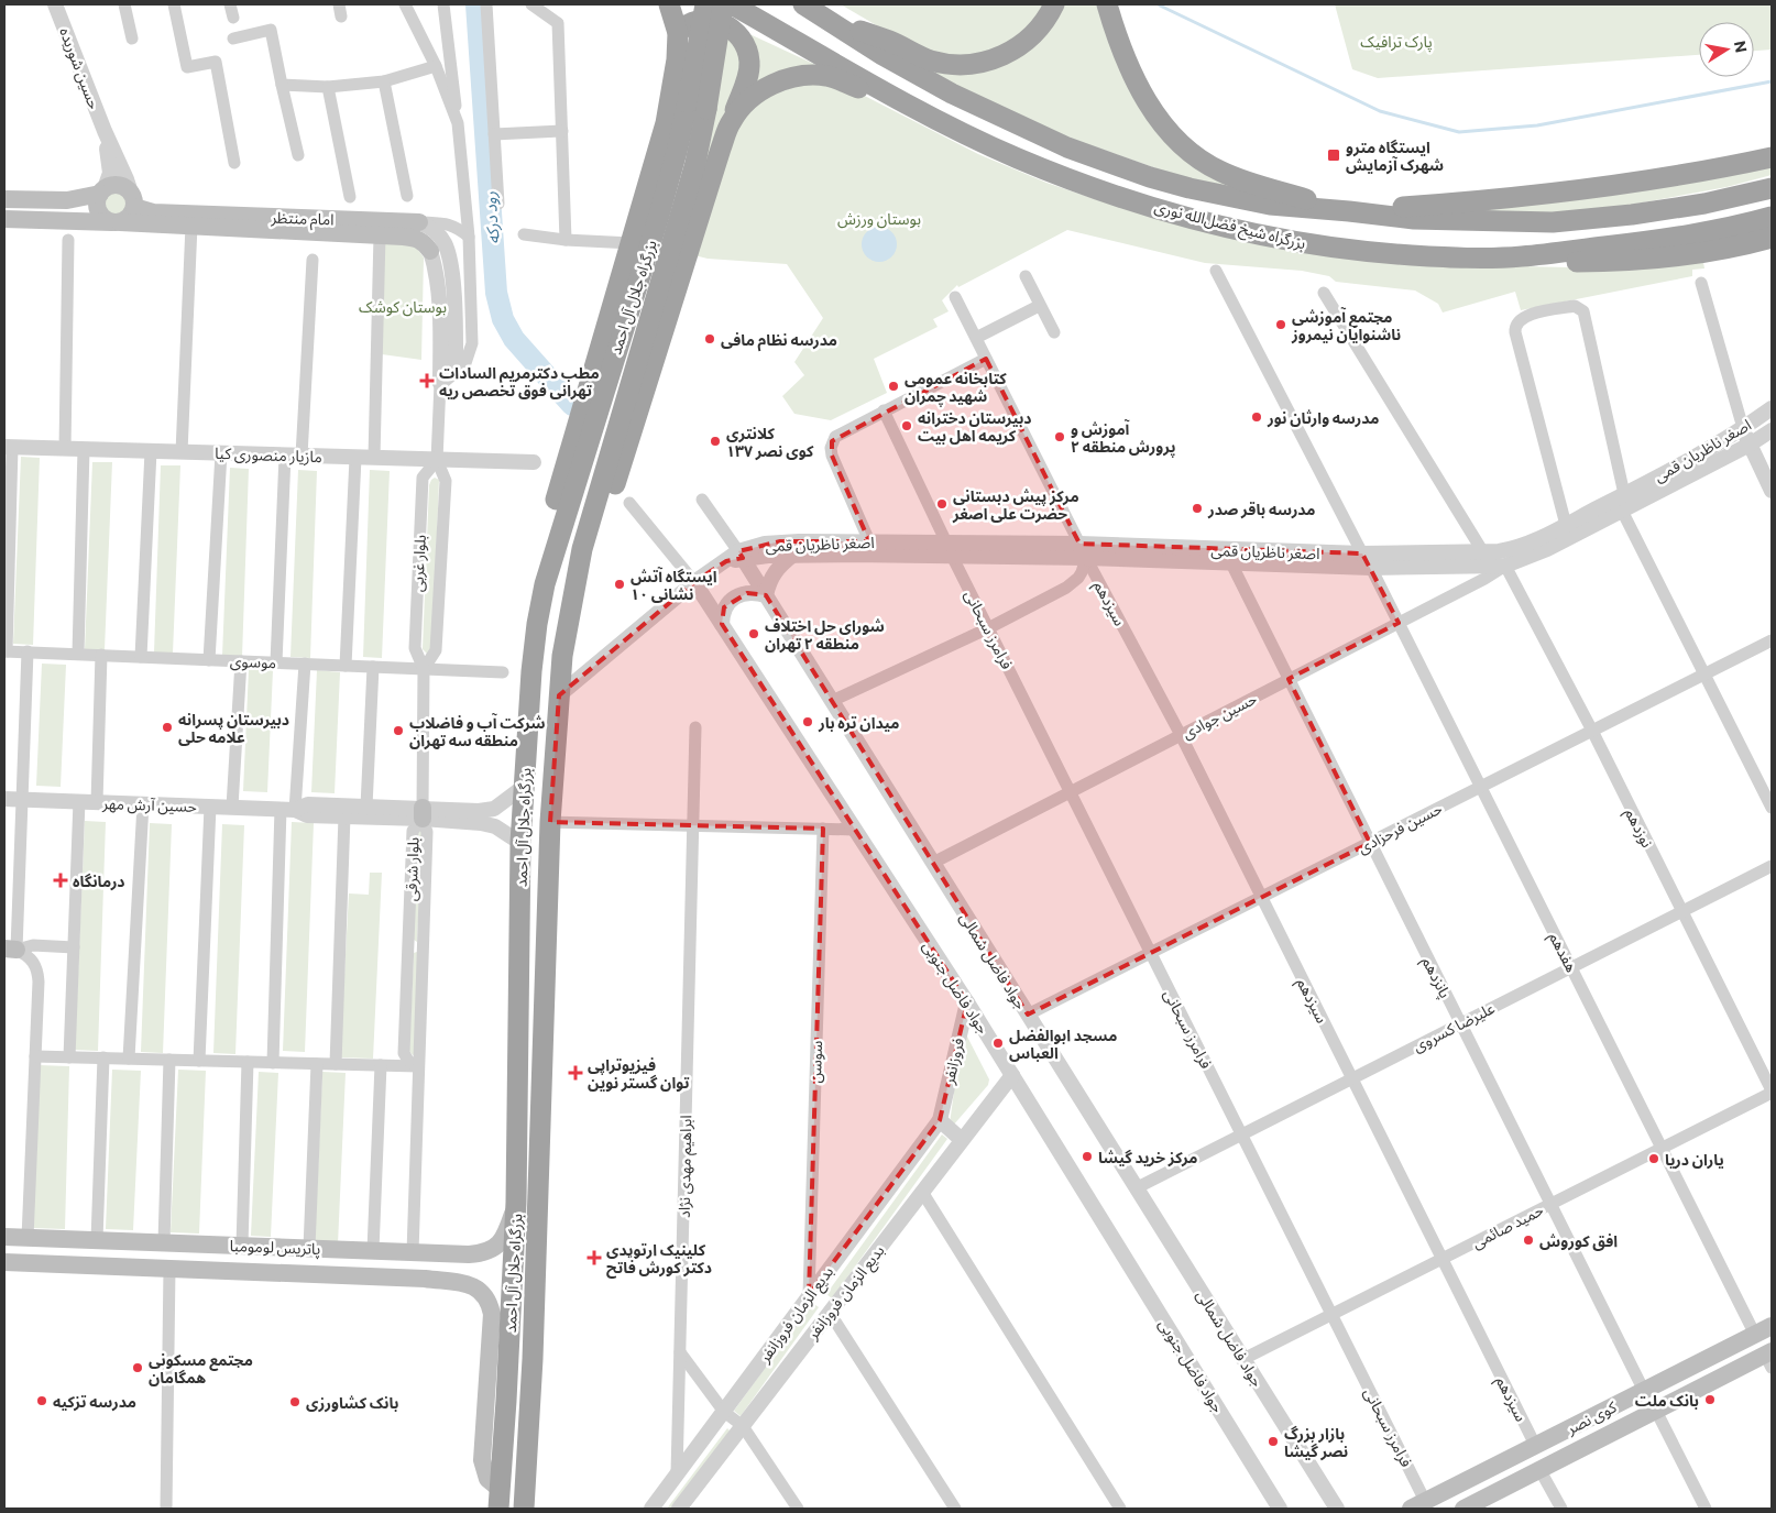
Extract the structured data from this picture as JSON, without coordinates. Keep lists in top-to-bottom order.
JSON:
{
  "streets": {
    "highway": ["بزرگراه شیخ فضل‌الله نوری", "بزرگراه جلال آل احمد"],
    "main road": ["امام منتظر", "پاتریس لومومبا", "کوی نصر"],
    "street": [
      "حسین شوریده",
      "اصغر ناظریان قمی",
      "مازیار منصوری کیا",
      "بلوار غربی",
      "سیزدهم",
      "فرامرز سبحانی",
      "موسوی",
      "حسین جوادی",
      "حسین آرش مهر",
      "حسین فرحزادی",
      "نوزدهم",
      "بلوار شرقی",
      "هفدهم",
      "جواد فاضل شمالی",
      "پانزدهم",
      "جواد فاضل جنوبی",
      "علیرضا کسروی",
      "فروزانفر",
      "سوسن",
      "ابراهیم مهدی نژاد",
      "حمید صائمی",
      "بدیع‌ الزمان فروزانفر",
      "بدیع الزمان فروزانفر"
    ]
  },
  "crossings": [
    ["حسین شوریده", "امام منتظر"],
    ["امام منتظر", "بلوار غربی"],
    ["بزرگراه جلال آل احمد", "اصغر ناظریان قمی"],
    ["بزرگراه جلال آل احمد", "حسین آرش مهر"],
    ["بزرگراه جلال آل احمد", "پاتریس لومومبا"],
    ["اصغر ناظریان قمی", "سیزدهم"],
    ["اصغر ناظریان قمی", "فرامرز سبحانی"],
    ["اصغر ناظریان قمی", "حسین جوادی"],
    ["اصغر ناظریان قمی", "نوزدهم"],
    ["اصغر ناظریان قمی", "هفدهم"],
    ["اصغر ناظریان قمی", "جواد فاضل شمالی"],
    ["اصغر ناظریان قمی", "پانزدهم"],
    ["اصغر ناظریان قمی", "جواد فاضل جنوبی"],
    ["مازیار منصوری کیا", "بلوار غربی"],
    ["بلوار غربی", "موسوی"],
    ["بلوار غربی", "حسین آرش مهر"],
    ["بلوار غربی", "بلوار شرقی"],
    ["سیزدهم", "حسین جوادی"],
    ["سیزدهم", "حسین فرحزادی"],
    ["سیزدهم", "علیرضا کسروی"],
    ["سیزدهم", "حمید صائمی"],
    ["سیزدهم", "کوی نصر"],
    ["فرامرز سبحانی", "حسین جوادی"],
    ["فرامرز سبحانی", "حسین فرحزادی"],
    ["فرامرز سبحانی", "علیرضا کسروی"],
    ["فرامرز سبحانی", "حمید صائمی"],
    ["فرامرز سبحانی", "کوی نصر"],
    ["حسین جوادی", "نوزدهم"],
    ["حسین جوادی", "هفدهم"],
    ["حسین جوادی", "جواد فاضل شمالی"],
    ["حسین جوادی", "پانزدهم"],
    ["حسین آرش مهر", "بلوار شرقی"],
    ["حسین فرحزادی", "نوزدهم"],
    ["حسین فرحزادی", "هفدهم"],
    ["حسین فرحزادی", "جواد فاضل شمالی"],
    ["حسین فرحزادی", "پانزدهم"],
    ["نوزدهم", "علیرضا کسروی"],
    ["نوزدهم", "حمید صائمی"],
    ["بلوار شرقی", "پاتریس لومومبا"],
    ["هفدهم", "علیرضا کسروی"],
    ["هفدهم", "حمید صائمی"],
    ["هفدهم", "کوی نصر"],
    ["جواد فاضل شمالی", "علیرضا کسروی"],
    ["جواد فاضل شمالی", "حمید صائمی"],
    ["پانزدهم", "علیرضا کسروی"],
    ["پانزدهم", "حمید صائمی"],
    ["پانزدهم", "کوی نصر"],
    ["جواد فاضل جنوبی", "فروزانفر"],
    ["جواد فاضل جنوبی", "بدیع‌ الزمان فروزانفر"],
    ["فروزانفر", "بدیع الزمان فروزانفر"],
    ["سوسن", "بدیع الزمان فروزانفر"],
    ["ابراهیم مهدی نژاد", "بدیع الزمان فروزانفر"]
  ],
  "water": ["رود درکه"],
  "parks": ["پارک ترافیک", "بوستان ورزش", "بوستان کوشک"],
  "places": {
    "transit": ["ایستگاه مترو شهرک آزمایش"],
    "other": [
      "مجتمع آموزشی ناشنوایان نیمروز",
      "مدرسه نظام مافی",
      "کتابخانه عمومی شهید چمران",
      "مدرسه وارثان نور",
      "دبیرستان دخترانه کریمه اهل بیت",
      "آموزش و پرورش منطقه ۲",
      "کلانتری ۱۳۷ کوی نصر",
      "مرکز پیش دبستانی حضرت علی اصغر",
      "مدرسه باقر صدر",
      "ایستگاه آتش نشانی ۱۰",
      "شورای حل اختلاف منطقه ۲ تهران",
      "میدان تره بار",
      "دبیرستان پسرانه علامه حلی",
      "شرکت آب و فاضلاب منطقه سه تهران",
      "مسجد ابوالفضل العباس",
      "مرکز خرید گیشا",
      "یاران دریا",
      "افق کوروش",
      "مجتمع مسکونی همگامان",
      "بانک ملت",
      "مدرسه تزکیه",
      "بانک کشاورزی",
      "بازار بزرگ نصر گیشا"
    ],
    "health": [
      "مطب دكترمريم السادات تهرانی فوق تخصص ریه",
      "درمانگاه",
      "فیزیوتراپی توان گستر نوین",
      "کلینیک ارتوپدی دکتر کورش فاتح"
    ]
  },
  "north": "right"
}
